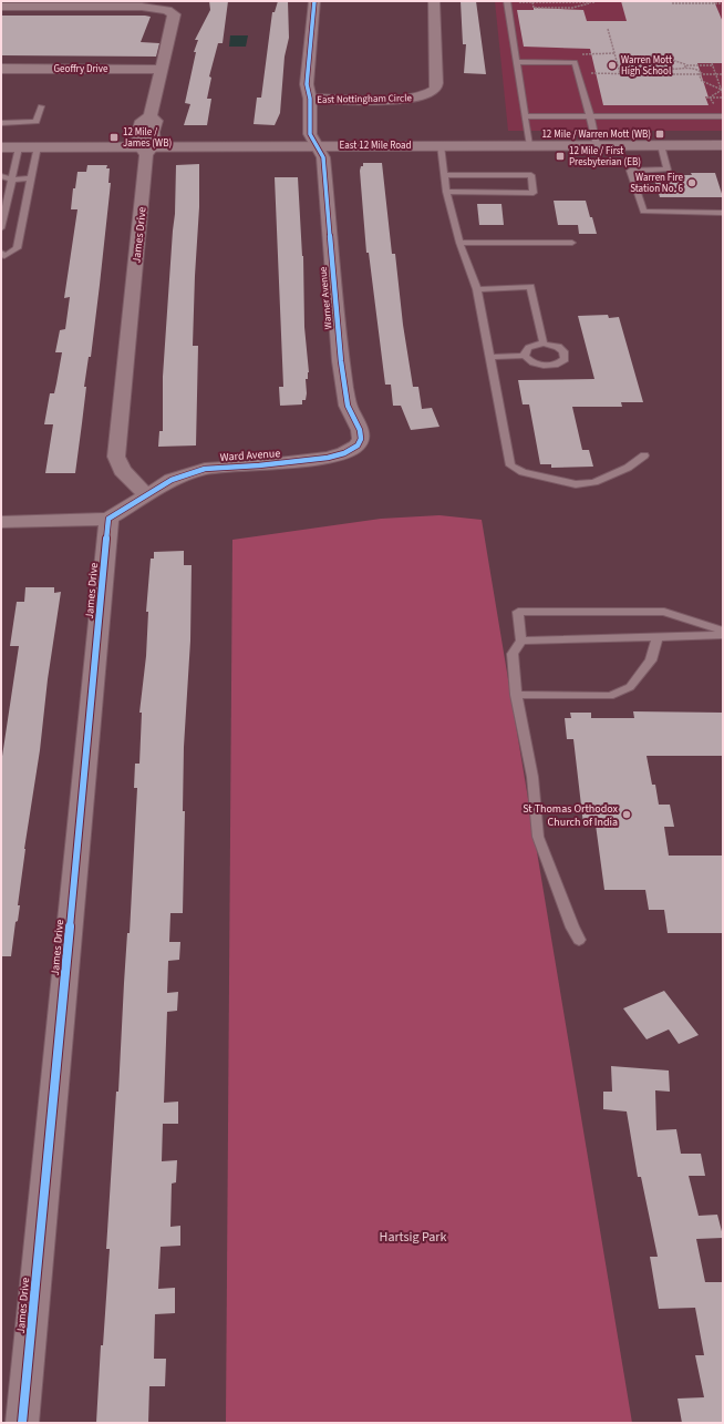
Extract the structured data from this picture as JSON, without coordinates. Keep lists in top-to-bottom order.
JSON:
{
  "streets": {
    "main road": ["East 12 Mile Road"],
    "street": [
      "Geoffry Drive",
      "East Nottingham Circle",
      "James Drive",
      "Warner Avenue",
      "Ward Avenue"
    ]
  },
  "crossings": [
    ["Geoffry Drive", "James Drive"],
    ["East Nottingham Circle", "Warner Avenue"],
    ["East 12 Mile Road", "James Drive"],
    ["East 12 Mile Road", "Warner Avenue"],
    ["James Drive", "Ward Avenue"],
    ["Warner Avenue", "Ward Avenue"]
  ],
  "parks": ["Hartsig Park"],
  "places": {
    "other": ["Warren Mott High School", "Warren Fire Station No. 6", "St Thomas Orthodox Church of India"],
    "transit": ["12 Mile / Warren Mott (WB)", "12 Mile / James (WB)", "12 Mile / First Presbyterian (EB)"]
  }
}
